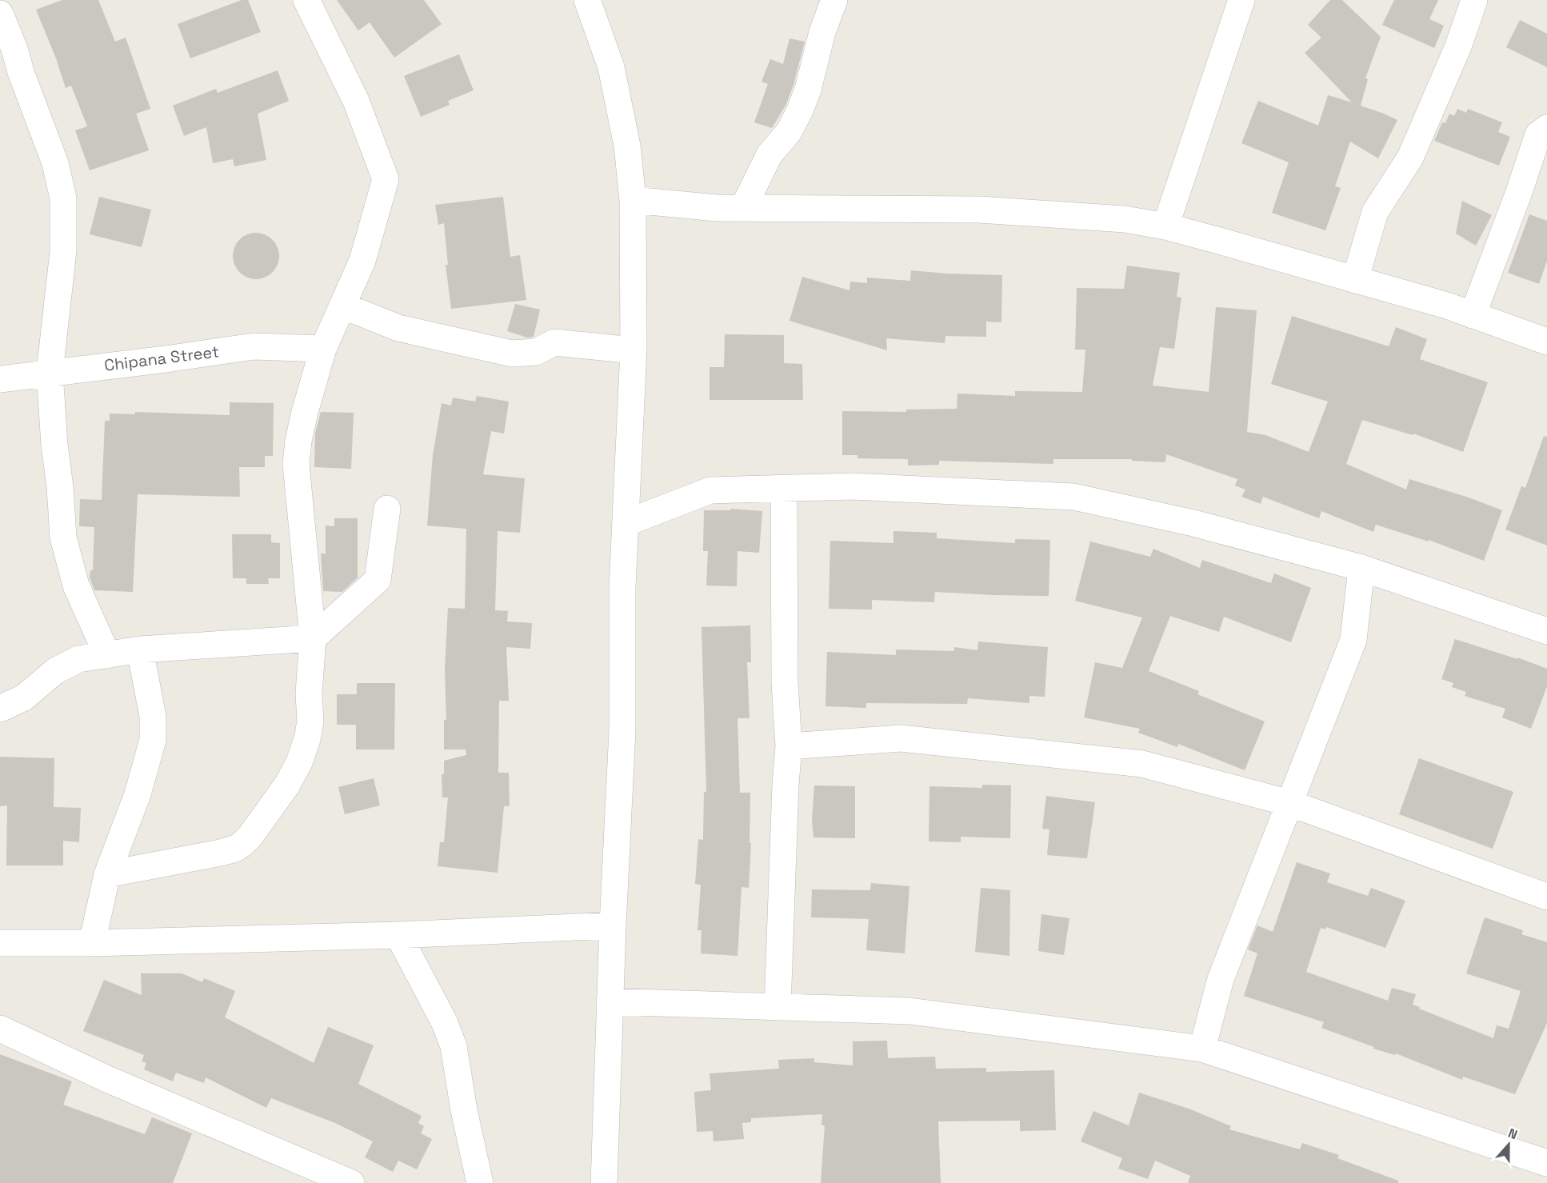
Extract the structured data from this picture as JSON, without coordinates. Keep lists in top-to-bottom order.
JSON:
{
  "streets": {
    "street": ["Chipana Street"]
  },
  "north": "top"
}
